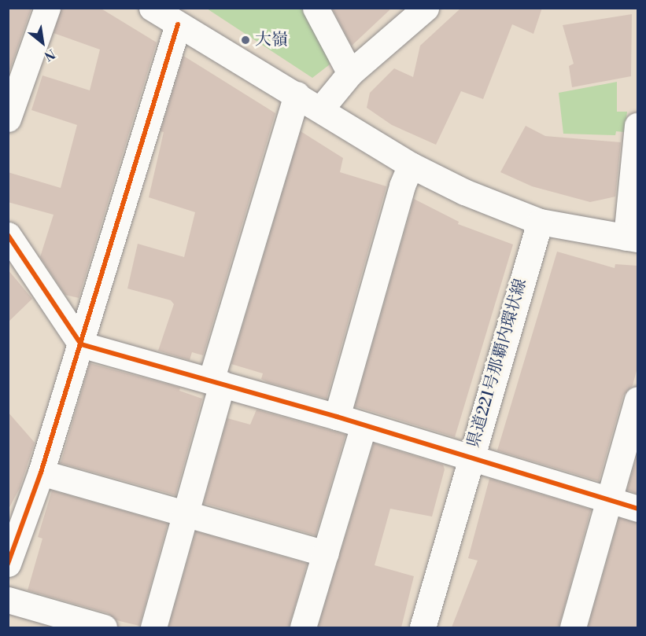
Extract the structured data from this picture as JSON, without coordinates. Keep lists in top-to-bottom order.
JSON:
{
  "streets": {
    "street": ["県道221号那覇内環状線"]
  },
  "places": ["大嶺"],
  "north": "bottom right"
}
